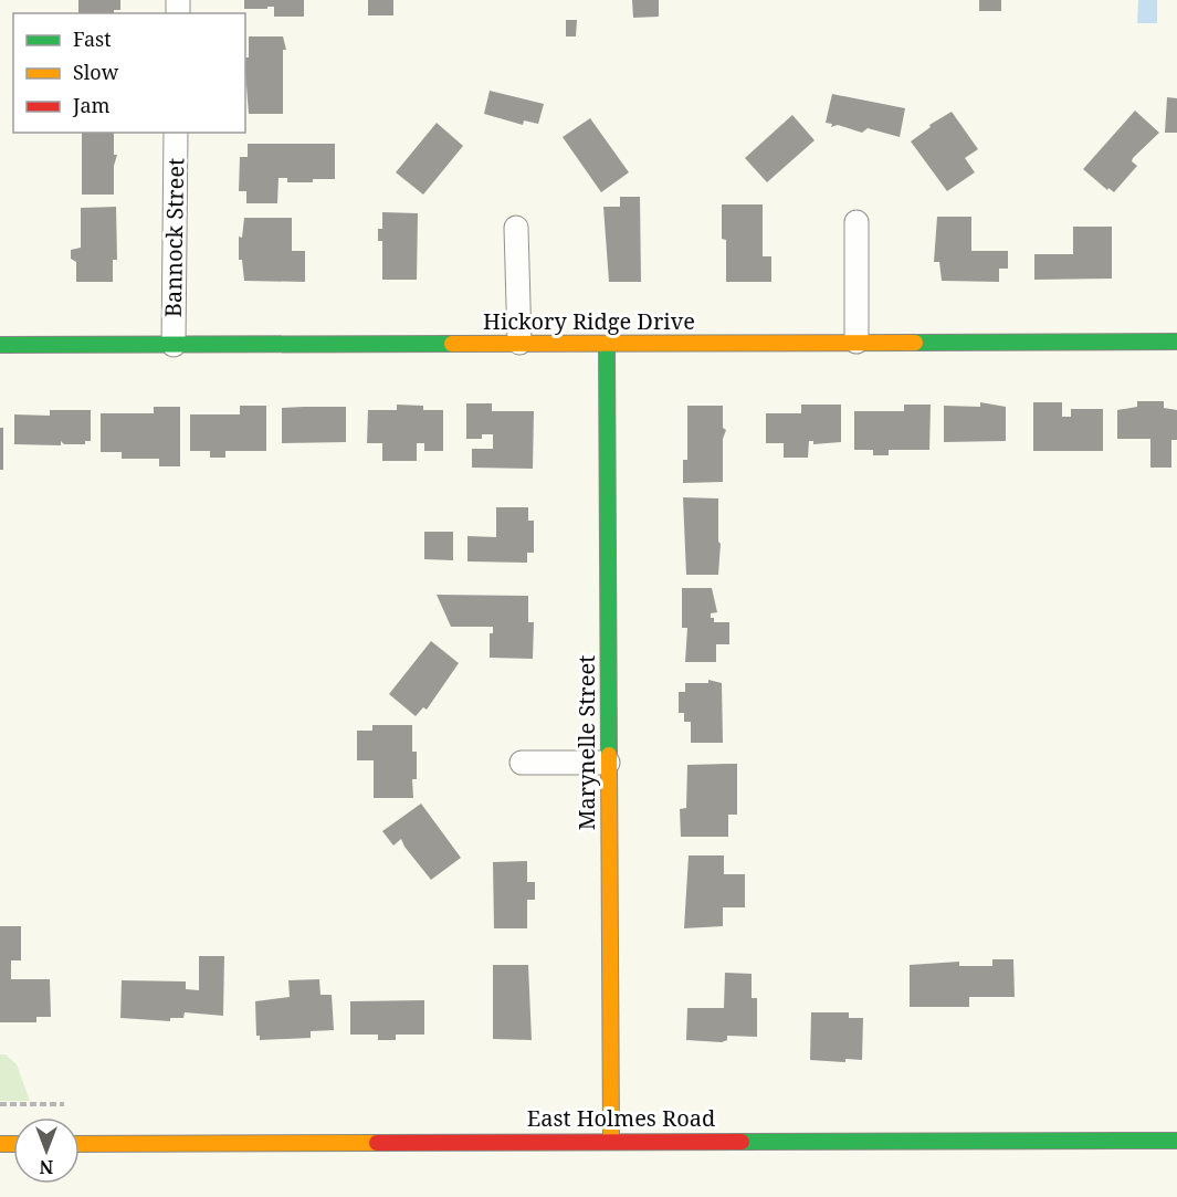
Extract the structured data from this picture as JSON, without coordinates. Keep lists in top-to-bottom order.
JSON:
{
  "streets": {
    "street": [
      "Bannock Street",
      "Hickory Ridge Drive",
      "Marynelle Street",
      "East Holmes Road"
    ]
  },
  "crossings": [
    ["Bannock Street", "Hickory Ridge Drive"],
    ["Hickory Ridge Drive", "Marynelle Street"],
    ["Marynelle Street", "East Holmes Road"]
  ],
  "legend": ["Fast", "Slow", "Jam"],
  "north": "bottom"
}
